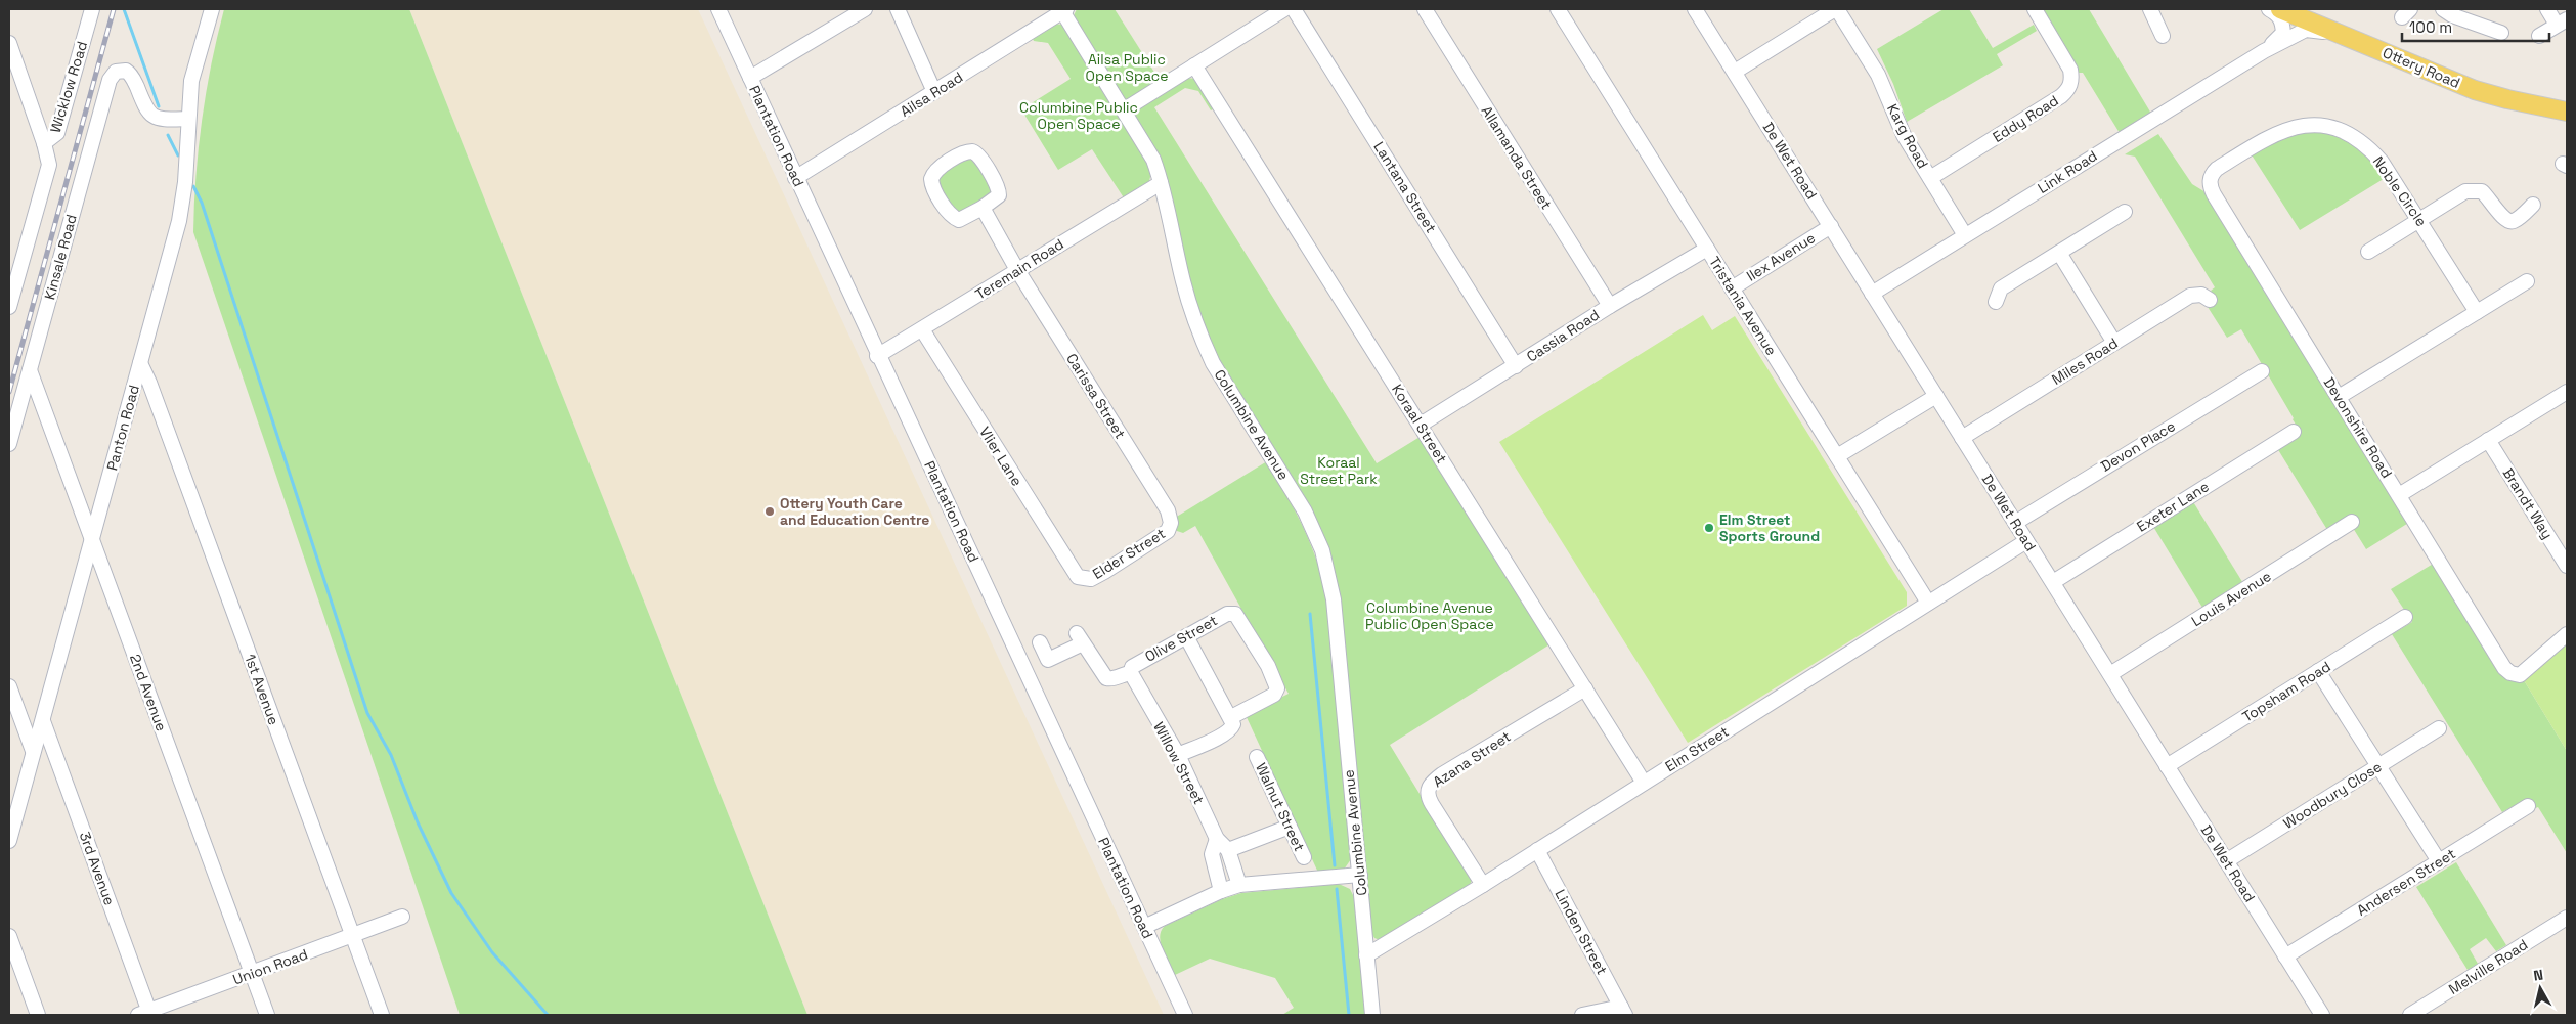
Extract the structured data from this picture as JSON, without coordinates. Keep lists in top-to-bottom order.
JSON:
{
  "streets": {
    "main road": ["Ottery Road"],
    "street": [
      "Wicklow Road",
      "Ailsa Road",
      "Eddy Road",
      "Plantation Road",
      "Karg Road",
      "Allamanda Street",
      "De Wet Road",
      "Link Road",
      "Lantana Street",
      "Noble Circle",
      "Kinsale Road",
      "Ilex Avenue",
      "Teremain Road",
      "Tristania Avenue",
      "Cassia Road",
      "Miles Road",
      "Carissa Street",
      "Koraal Street",
      "Columbine Avenue",
      "Panton Road",
      "Devonshire Road",
      "Devon Place",
      "Vlier Lane",
      "Brandt Way",
      "Exeter Lane",
      "Elder Street",
      "Louis Avenue",
      "Olive Street",
      "1st Avenue",
      "Topsham Road",
      "2nd Avenue",
      "Elm Street",
      "Azana Street",
      "Willow Street",
      "Woodbury Close",
      "Walnut Street",
      "3rd Avenue",
      "Andersen Street",
      "Linden Street",
      "Union Road",
      "Melville Road"
    ]
  },
  "crossings": [
    ["Ottery Road", "Link Road"],
    ["Ailsa Road", "Plantation Road"],
    ["Ailsa Road", "Columbine Avenue"],
    ["Eddy Road", "Karg Road"],
    ["Plantation Road", "Teremain Road"],
    ["Karg Road", "Link Road"],
    ["Allamanda Street", "Cassia Road"],
    ["De Wet Road", "Link Road"],
    ["De Wet Road", "Ilex Avenue"],
    ["De Wet Road", "Miles Road"],
    ["De Wet Road", "Devon Place"],
    ["De Wet Road", "Exeter Lane"],
    ["De Wet Road", "Louis Avenue"],
    ["De Wet Road", "Topsham Road"],
    ["De Wet Road", "Elm Street"],
    ["De Wet Road", "Woodbury Close"],
    ["De Wet Road", "Andersen Street"],
    ["Lantana Street", "Cassia Road"],
    ["Noble Circle", "Devonshire Road"],
    ["Kinsale Road", "Panton Road"],
    ["Kinsale Road", "2nd Avenue"],
    ["Ilex Avenue", "Tristania Avenue"],
    ["Teremain Road", "Carissa Street"],
    ["Teremain Road", "Columbine Avenue"],
    ["Teremain Road", "Vlier Lane"],
    ["Tristania Avenue", "Cassia Road"],
    ["Tristania Avenue", "Elm Street"],
    ["Cassia Road", "Koraal Street"],
    ["Carissa Street", "Elder Street"],
    ["Koraal Street", "Elm Street"],
    ["Koraal Street", "Azana Street"],
    ["Columbine Avenue", "Elm Street"],
    ["Panton Road", "1st Avenue"],
    ["Panton Road", "2nd Avenue"],
    ["Panton Road", "3rd Avenue"],
    ["Vlier Lane", "Elder Street"],
    ["Olive Street", "Willow Street"],
    ["1st Avenue", "Union Road"],
    ["2nd Avenue", "Union Road"],
    ["Elm Street", "Azana Street"],
    ["Elm Street", "Linden Street"],
    ["3rd Avenue", "Union Road"]
  ],
  "parks": [
    "Ailsa Public Open Space",
    "Columbine Public Open Space",
    "Koraal Street Park",
    "Columbine Avenue Public Open Space"
  ],
  "places": ["Ottery Youth Care and Education Centre", "Elm Street Sports Ground"],
  "scale_bar": "100 m",
  "north": "top"
}
